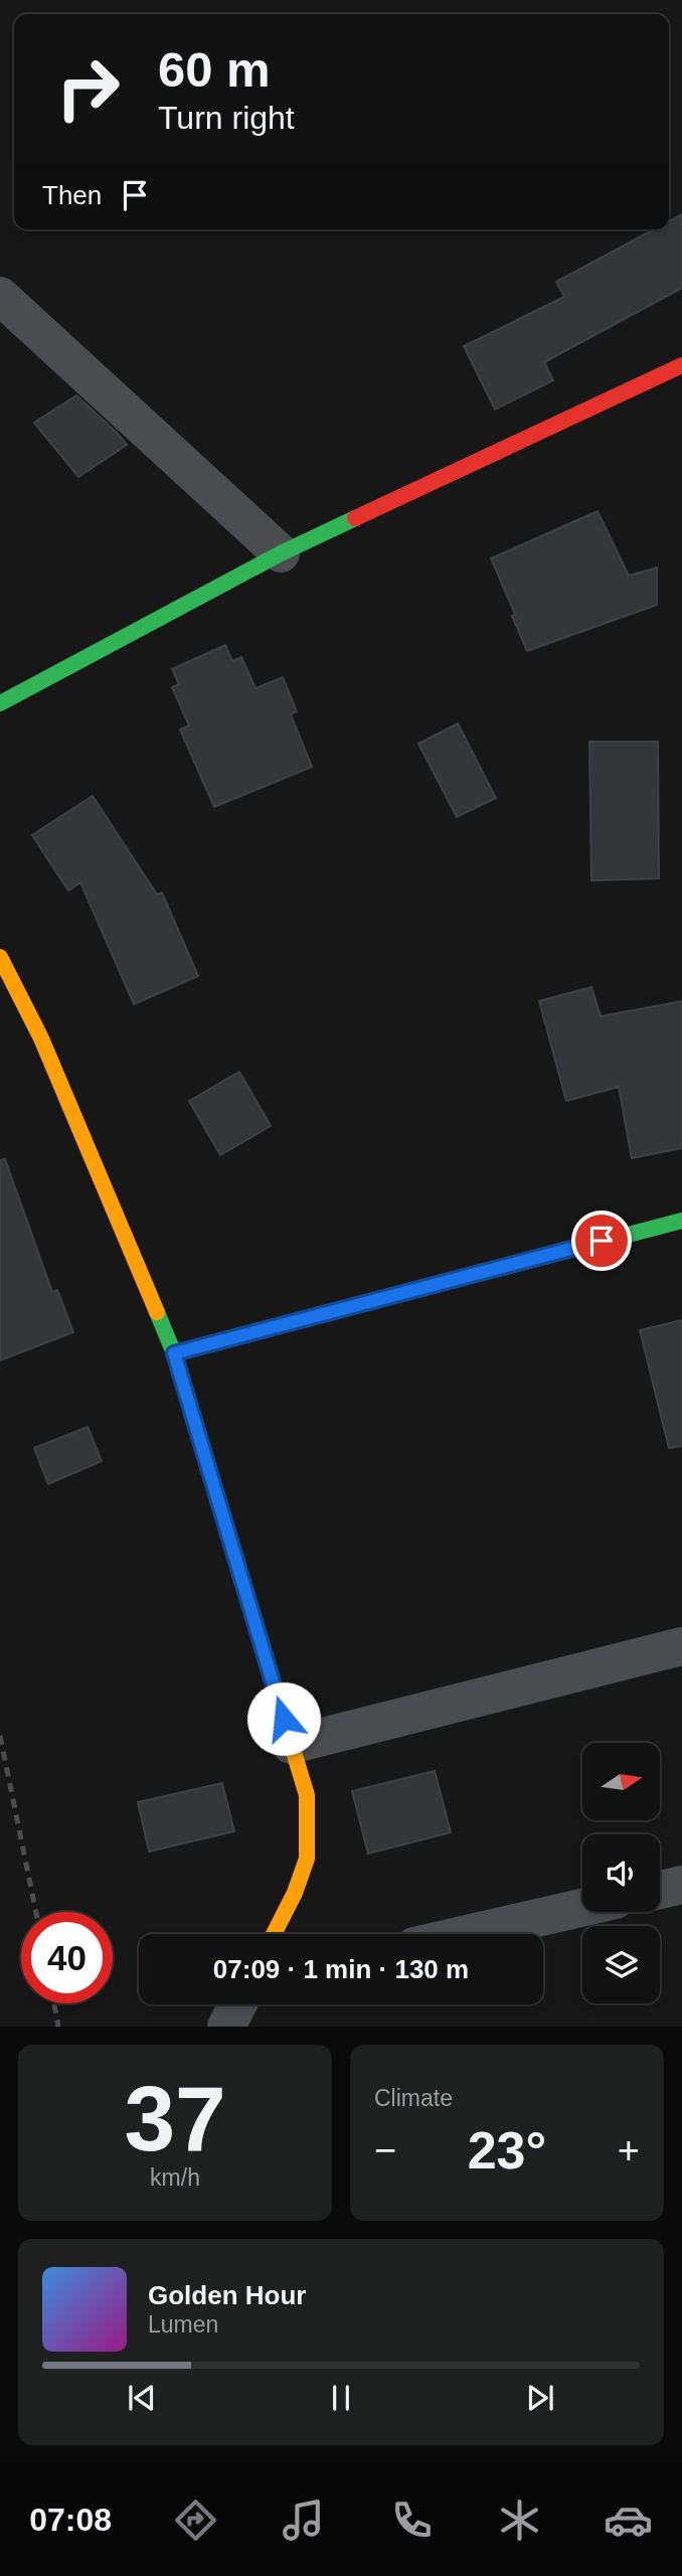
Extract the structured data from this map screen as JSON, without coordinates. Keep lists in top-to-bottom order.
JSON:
{
  "north": "right",
  "page": {
    "turn": ["60 m", "Turn right"],
    "then": "Then",
    "limit": "40",
    "trip": "07:09 · 1 min · 130 m",
    "tile": [
      ["37", "km/h"],
      "Climate"
    ],
    "heat": ["−", "23°", "+"],
    "song": ["Golden Hour", "Lumen"],
    "tabs": "07:08"
  }
}
